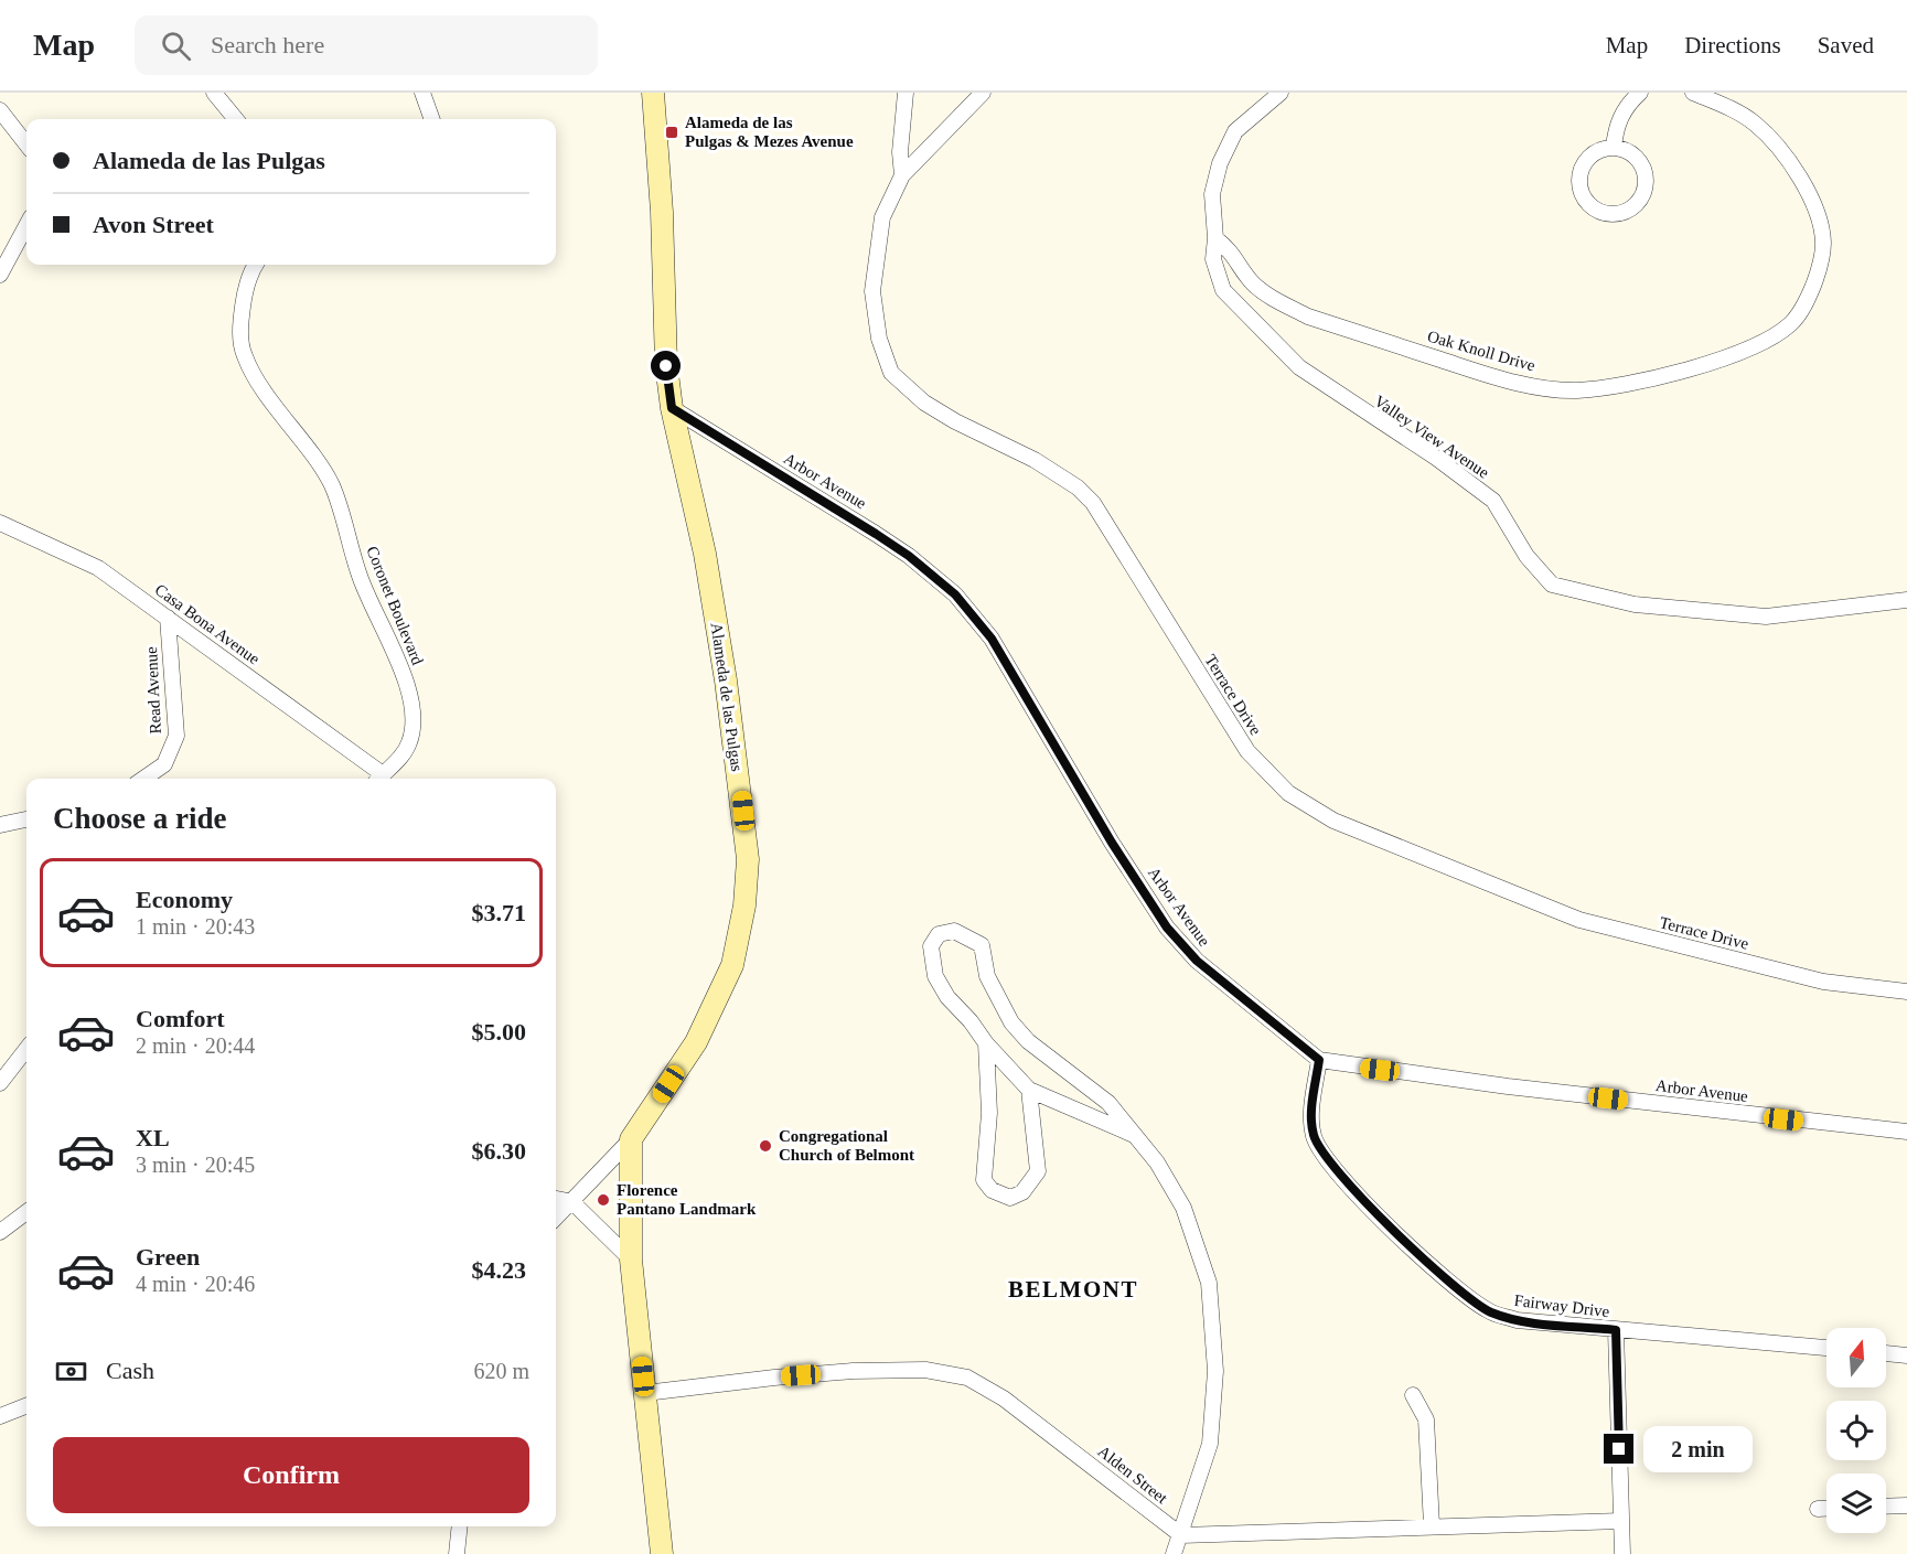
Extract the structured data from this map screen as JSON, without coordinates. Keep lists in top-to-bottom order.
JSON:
{
  "streets": {
    "main road": ["Alameda de las Pulgas"],
    "street": [
      "Oak Knoll Drive",
      "Valley View Avenue",
      "Arbor Avenue",
      "Coronet Boulevard",
      "Casa Bona Avenue",
      "Read Avenue",
      "Terrace Drive",
      "Fairway Drive",
      "Alden Street"
    ]
  },
  "crossings": [
    ["Oak Knoll Drive", "Valley View Avenue"],
    ["Arbor Avenue", "Alameda de las Pulgas"],
    ["Arbor Avenue", "Fairway Drive"],
    ["Coronet Boulevard", "Casa Bona Avenue"],
    ["Casa Bona Avenue", "Read Avenue"]
  ],
  "districts": ["BELMONT"],
  "places": {
    "transit": ["Alameda de las Pulgas & Mezes Avenue"],
    "other": ["Congregational Church of Belmont", "Florence Pantano Landmark"]
  },
  "north": "top",
  "page": {
    "header": "Map",
    "search": "Search here",
    "nav": ["Map", "Directions", "Saved"],
    "banner": ["Alameda de las Pulgas", "Avon Street"],
    "heading": "Choose a ride",
    "list": [
      {
        "name": "Economy",
        "note": "1 min · 20:43",
        "value": "$3.71"
      },
      {
        "name": "Comfort",
        "note": "2 min · 20:44",
        "value": "$5.00"
      },
      {
        "name": "XL",
        "note": "3 min · 20:45",
        "value": "$6.30"
      },
      {
        "name": "Green",
        "note": "4 min · 20:46",
        "value": "$4.23"
      }
    ],
    "pay": ["Cash", "620 m"],
    "buttons": "Confirm",
    "bubble": "2 min"
  }
}
